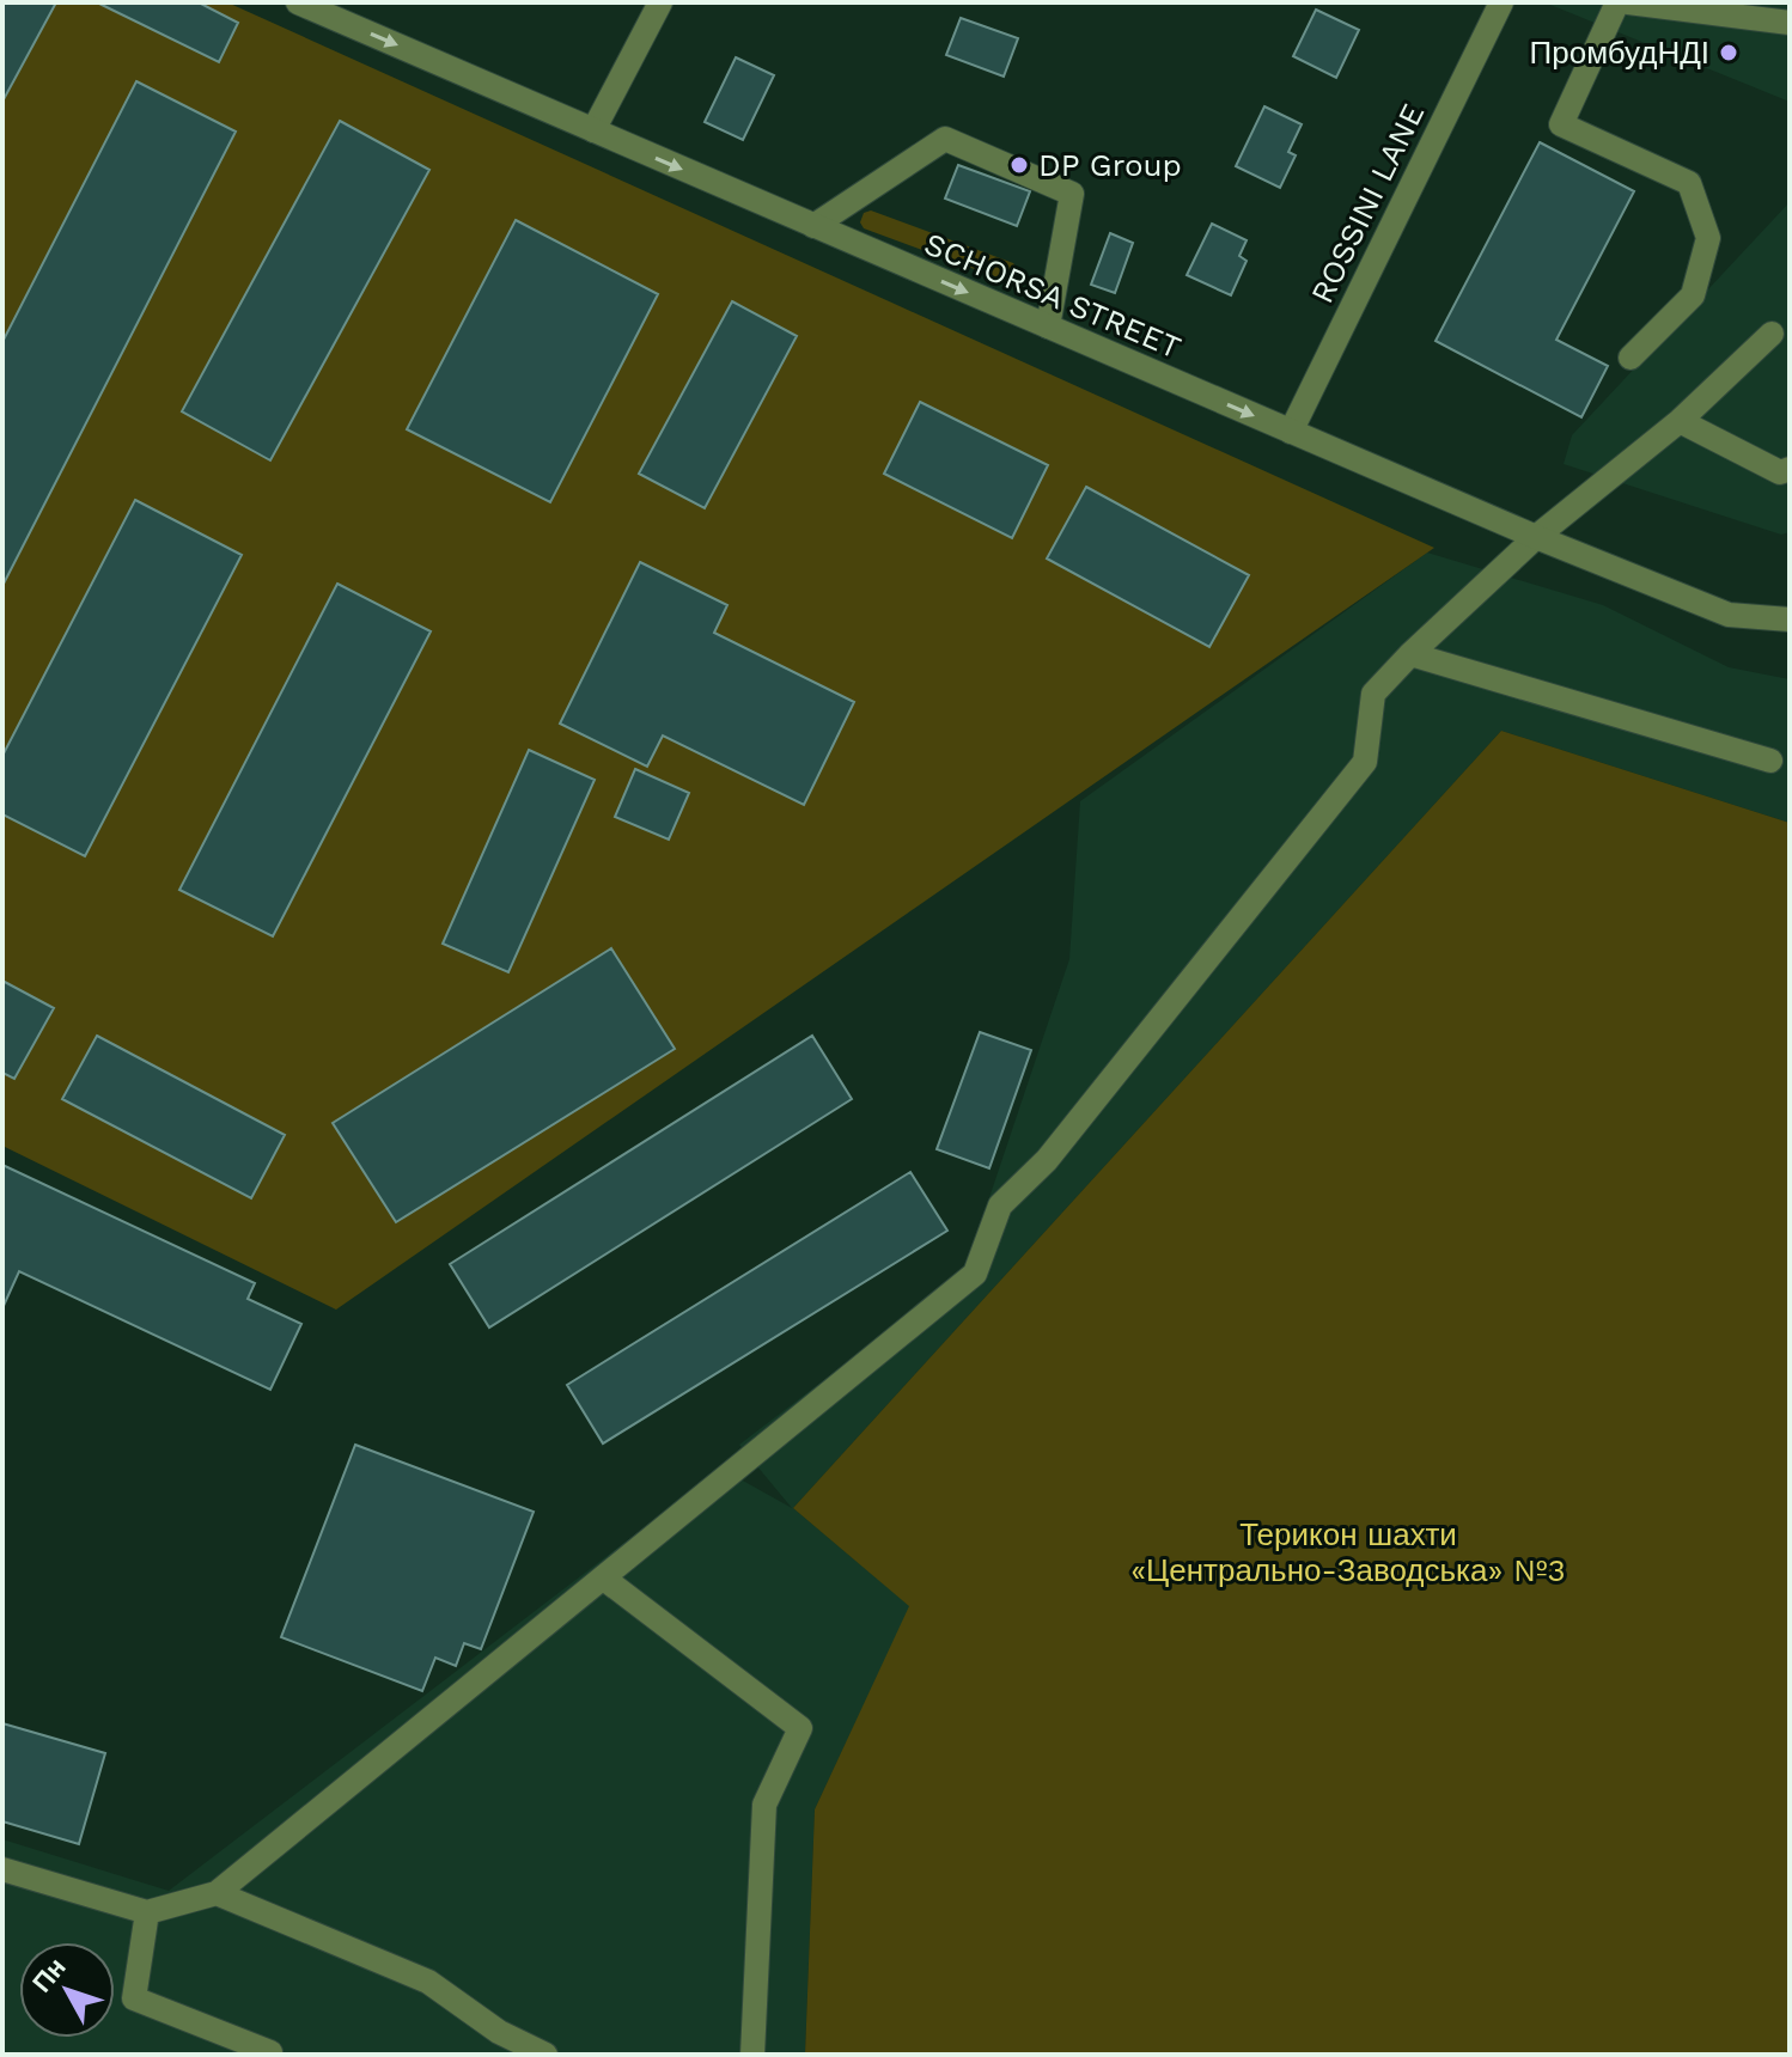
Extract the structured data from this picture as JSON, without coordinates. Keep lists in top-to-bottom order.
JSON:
{
  "streets": {
    "street": ["ROSSINI LANE", "SCHORSA STREET"]
  },
  "crossings": [
    ["ROSSINI LANE", "SCHORSA STREET"]
  ],
  "one_way": ["SCHORSA STREET"],
  "parks": ["Терикон шахти «Центрально-Заводська» №3"],
  "places": ["ПромбудНДІ", "DP Group"],
  "north": "top left"
}
